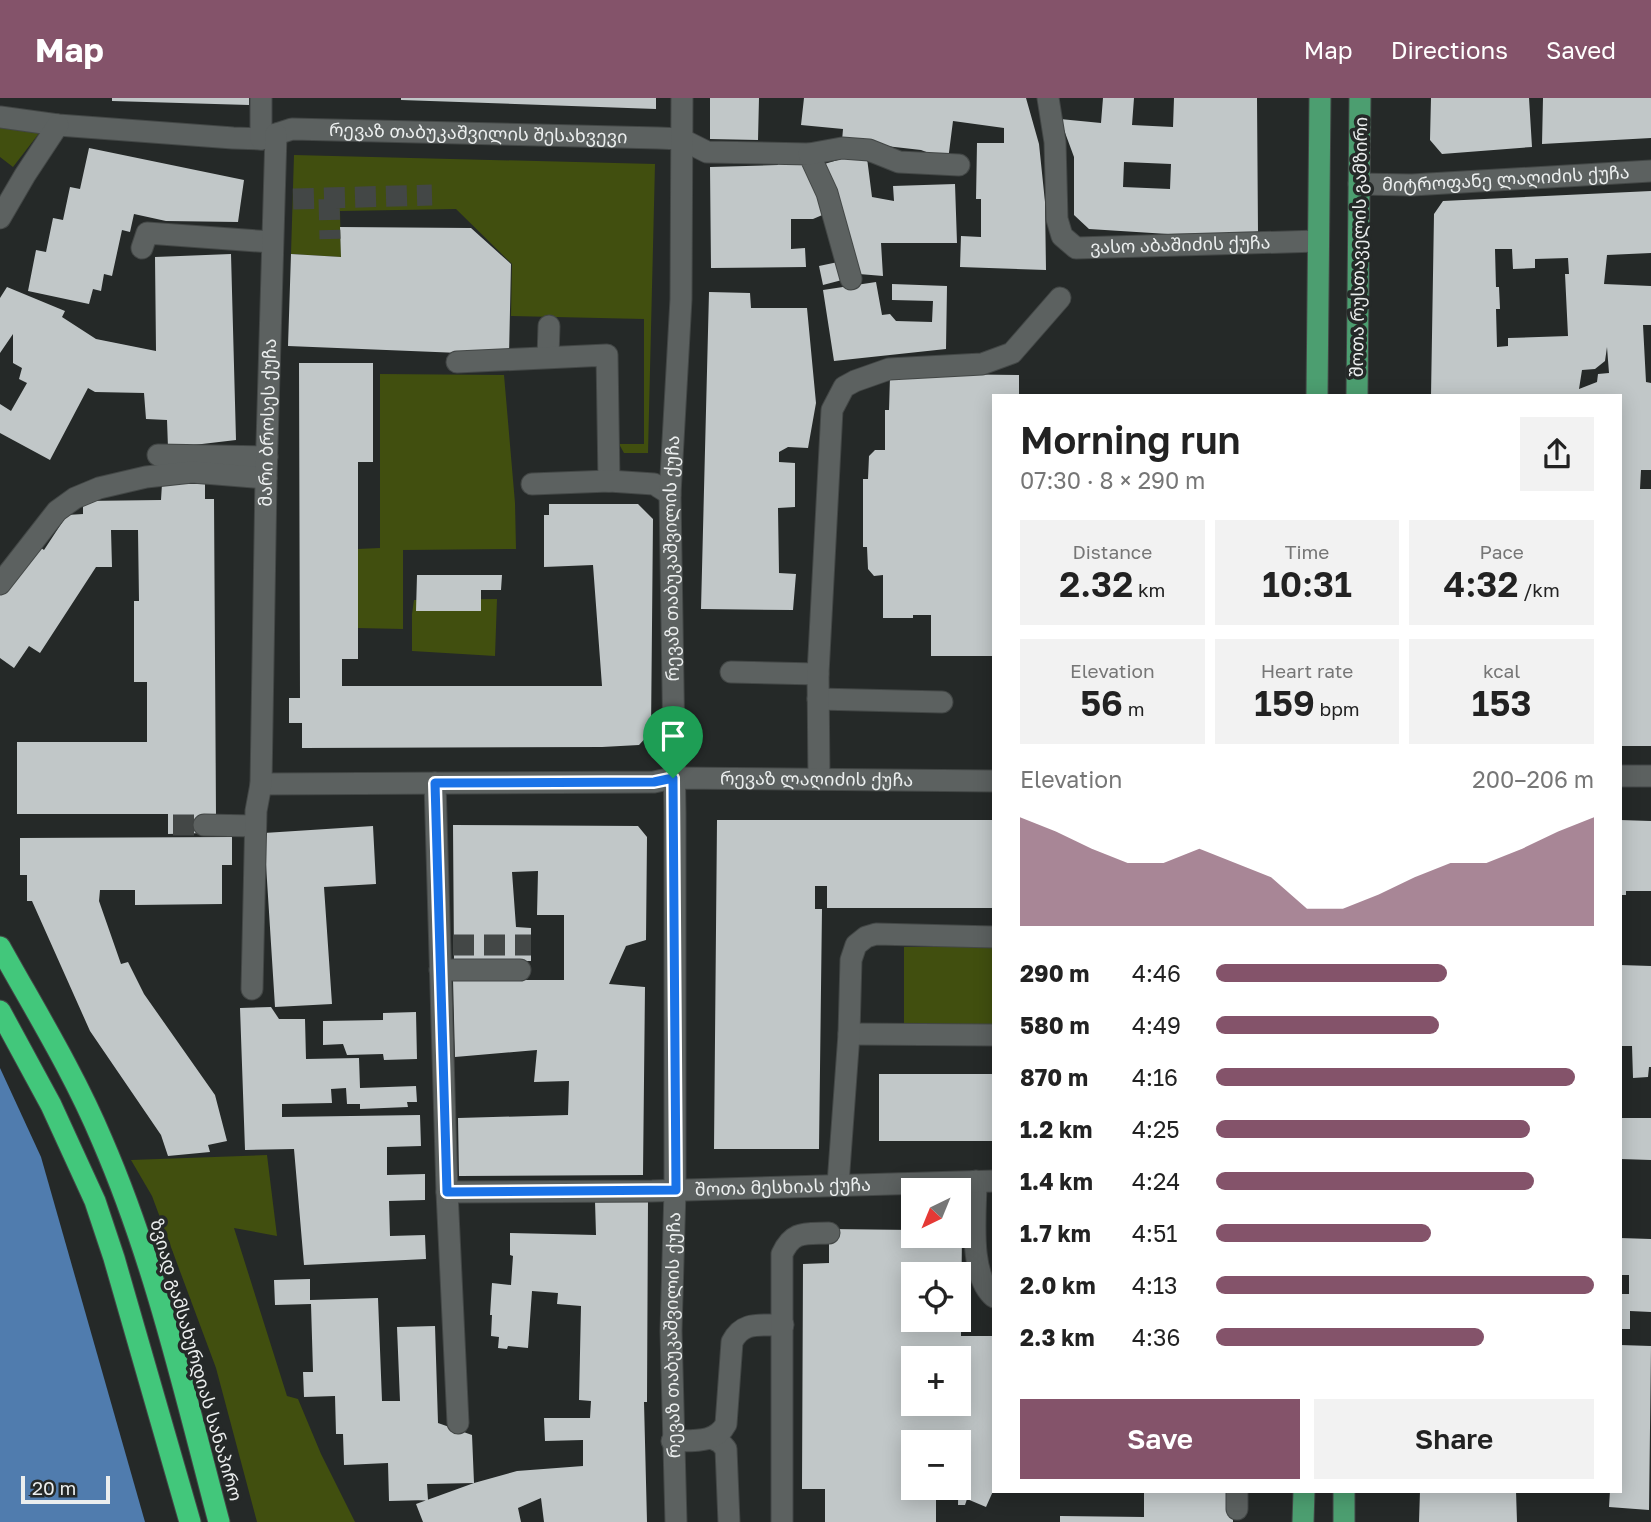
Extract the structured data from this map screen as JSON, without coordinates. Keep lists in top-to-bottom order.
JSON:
{
  "streets": {
    "highway": ["ზვიად გამსახურდიას სანაპირო"],
    "main road": ["შოთა რუსთაველის გამზირი"],
    "street": [
      "რევაზ თაბუკაშვილის შესახვევი",
      "მიტროფანე ლაღიძის ქუჩა",
      "ვასო აბაშიძის ქუჩა",
      "მარი ბროსეს ქუჩა",
      "რევაზ თაბუკაშვილის ქუჩა",
      "რევაზ ლაღიძის ქუჩა",
      "შოთა მესხიას ქუჩა"
    ]
  },
  "crossings": [
    ["რევაზ თაბუკაშვილის შესახვევი", "მარი ბროსეს ქუჩა"],
    ["რევაზ თაბუკაშვილის შესახვევი", "რევაზ თაბუკაშვილის ქუჩა"],
    ["მიტროფანე ლაღიძის ქუჩა", "შოთა რუსთაველის გამზირი"],
    ["მარი ბროსეს ქუჩა", "რევაზ ლაღიძის ქუჩა"],
    ["რევაზ თაბუკაშვილის ქუჩა", "რევაზ ლაღიძის ქუჩა"],
    ["რევაზ თაბუკაშვილის ქუჩა", "შოთა მესხიას ქუჩა"]
  ],
  "scale_bar": "20 m",
  "north": "bottom left",
  "page": {
    "header": "Map",
    "nav": ["Map", "Directions", "Saved"],
    "heading": ["Morning run", "07:30 · 8 × 290 m"],
    "stats": [
      ["Distance", "2.32 km"],
      ["Time", "10:31"],
      ["Pace", "4:32 /km"],
      ["Elevation", "56 m"],
      ["Heart rate", "159 bpm"],
      ["kcal", "153"]
    ],
    "chart": ["Elevation", "200–206 m"],
    "list": [
      {
        "name": "290 m",
        "note": "4:46"
      },
      {
        "name": "580 m",
        "note": "4:49"
      },
      {
        "name": "870 m",
        "note": "4:16"
      },
      {
        "name": "1.2 km",
        "note": "4:25"
      },
      {
        "name": "1.4 km",
        "note": "4:24"
      },
      {
        "name": "1.7 km",
        "note": "4:51"
      },
      {
        "name": "2.0 km",
        "note": "4:13"
      },
      {
        "name": "2.3 km",
        "note": "4:36"
      }
    ],
    "map_buttons": ["+", "−"],
    "buttons": ["Save", "Share"],
    "scale": "20 m"
  }
}
